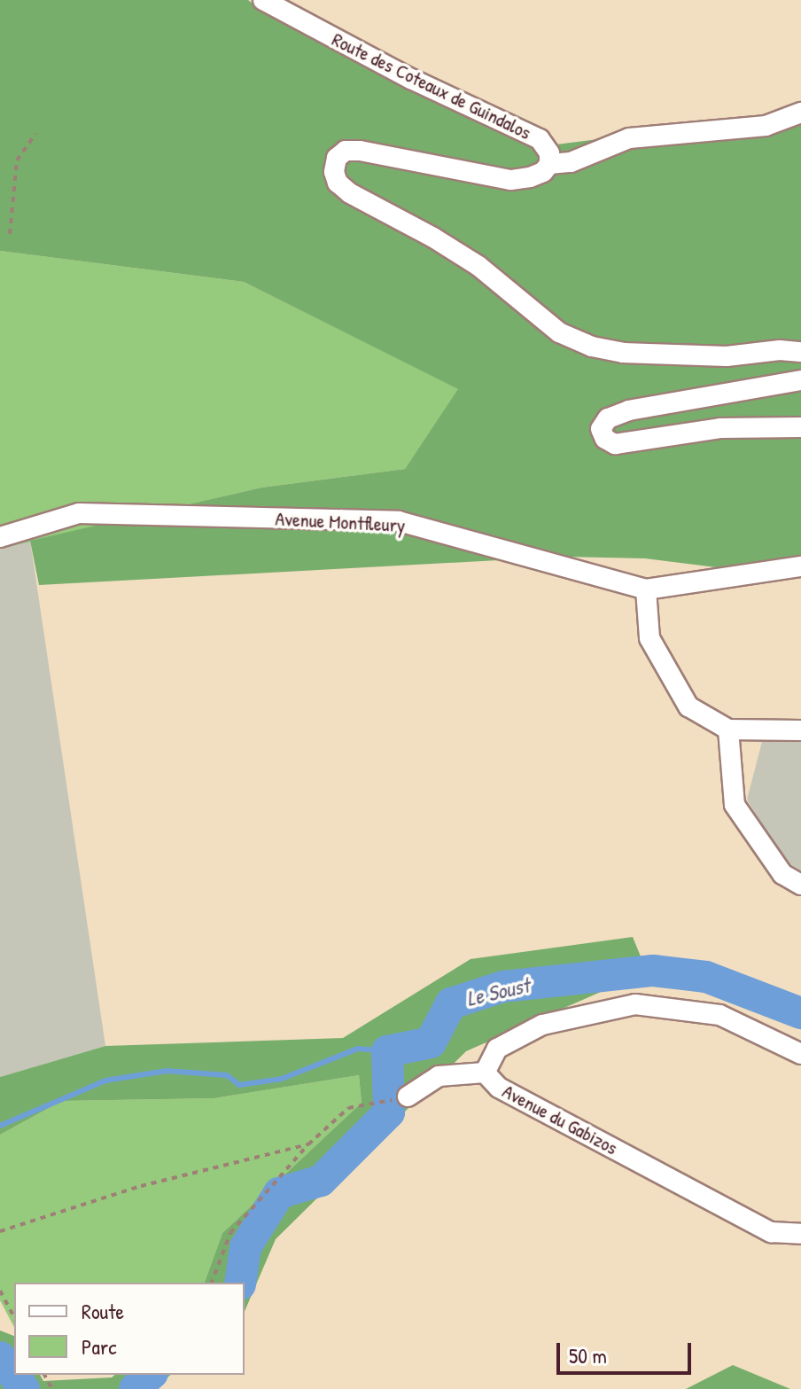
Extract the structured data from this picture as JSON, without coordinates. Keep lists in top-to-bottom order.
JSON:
{
  "streets": {
    "street": ["Route des Coteaux de Guindalos", "Avenue Montfleury", "Avenue du Gabizos"]
  },
  "water": ["Le Soust"],
  "legend": ["Route", "Parc"],
  "scale_bar": "50 m"
}
